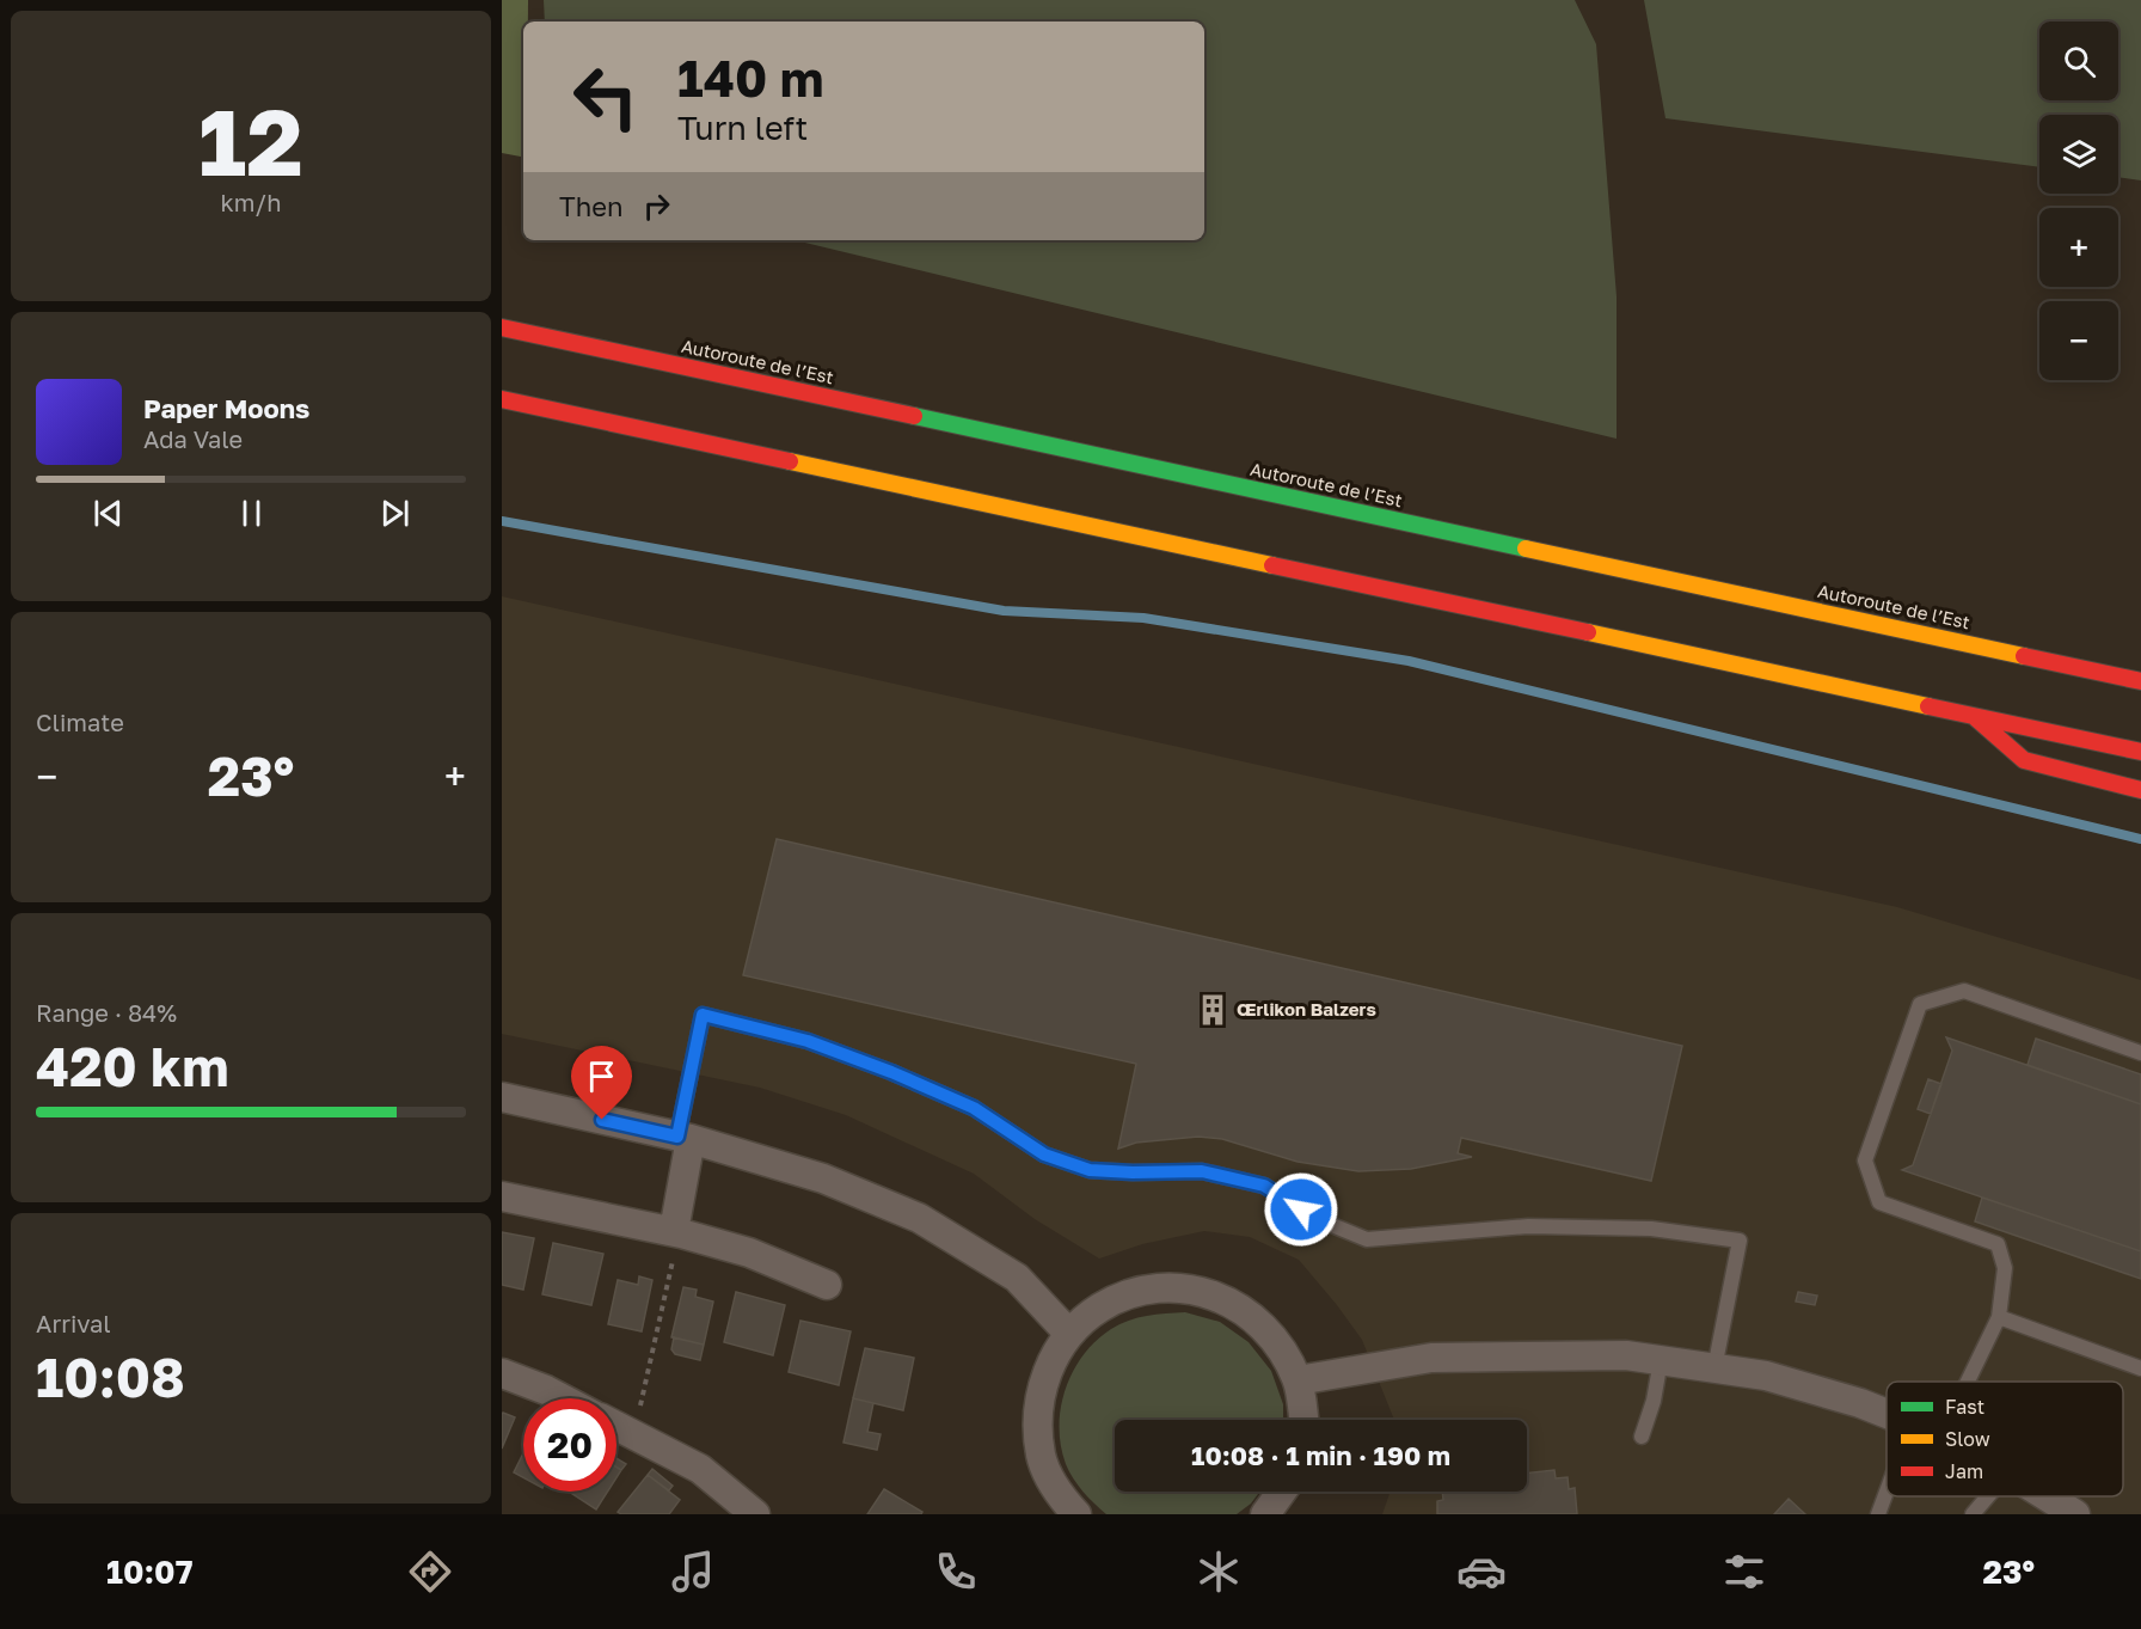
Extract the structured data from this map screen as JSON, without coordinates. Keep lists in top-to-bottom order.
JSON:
{
  "streets": {
    "highway": ["Autoroute de l’Est"]
  },
  "places": {
    "building": ["Œrlikon Balzers"]
  },
  "legend": ["Fast", "Slow", "Jam"],
  "page": {
    "tile": [
      ["12", "km/h"],
      "Climate",
      ["Range · 84%", "420 km"],
      ["Arrival", "10:08"]
    ],
    "map_buttons": ["+", "−"],
    "turn": ["140 m", "Turn left"],
    "then": "Then",
    "song": ["Paper Moons", "Ada Vale"],
    "heat": ["−", "23°", "+"],
    "limit": "20",
    "trip": "10:08 · 1 min · 190 m",
    "tabs": ["10:07", "23°"]
  }
}
